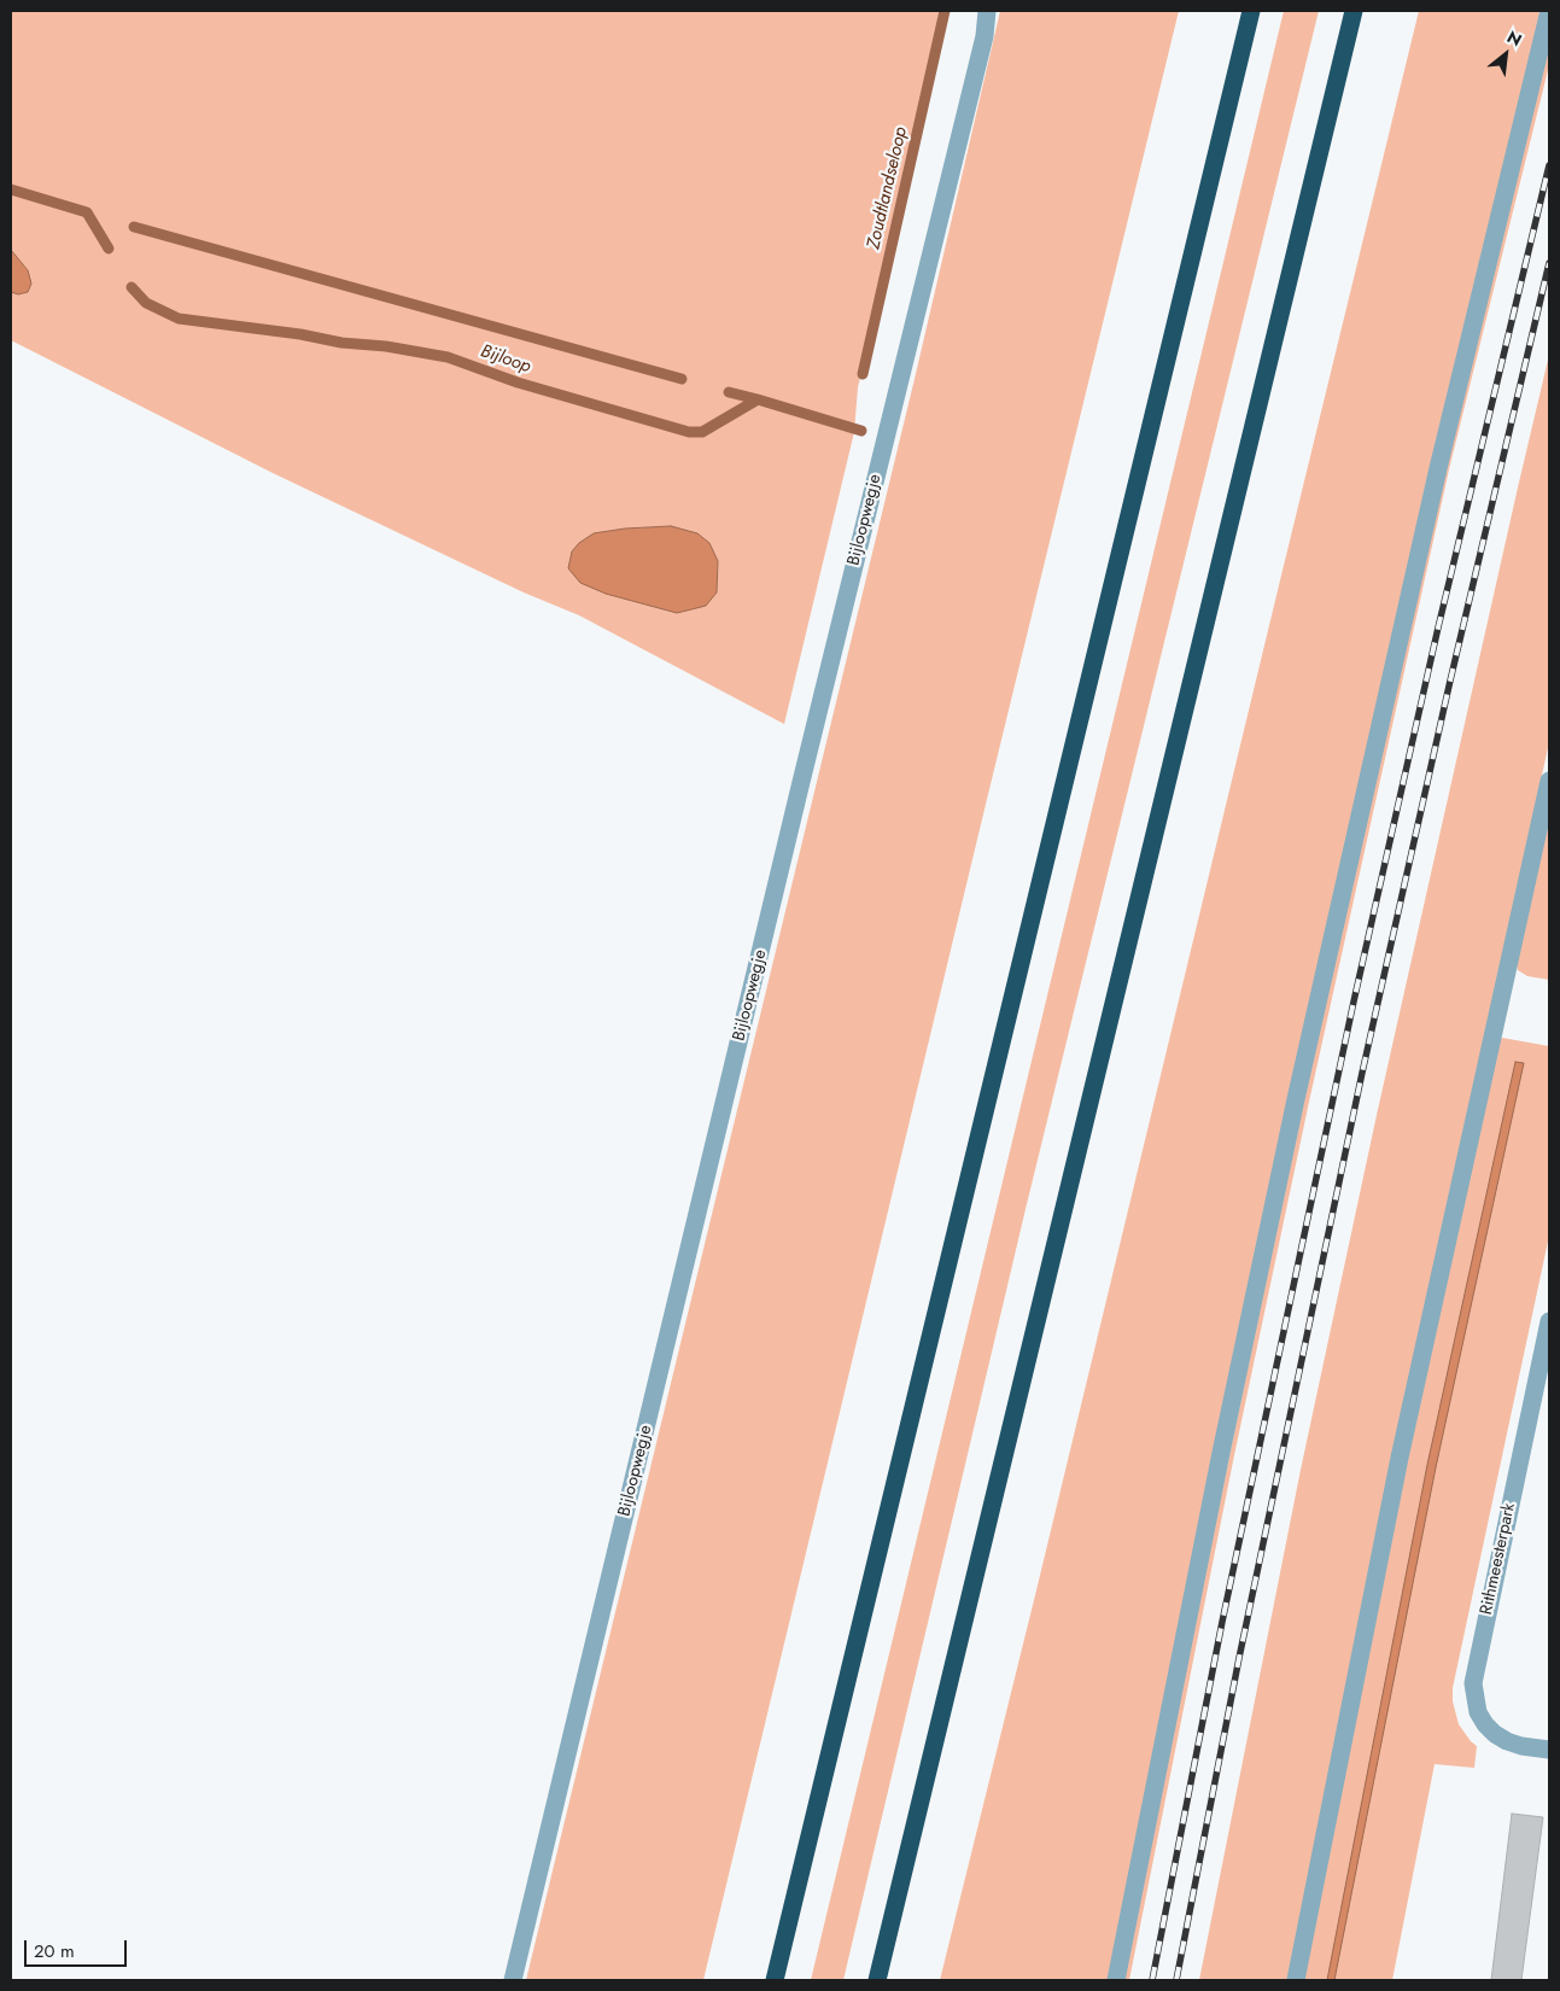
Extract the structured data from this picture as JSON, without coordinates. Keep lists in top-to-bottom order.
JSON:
{
  "streets": {
    "street": ["Bijloopwegje", "Rithmeesterpark"]
  },
  "water": ["Zoudtlandseloop", "Bijloop"],
  "scale_bar": "20 m",
  "north": "top right"
}
